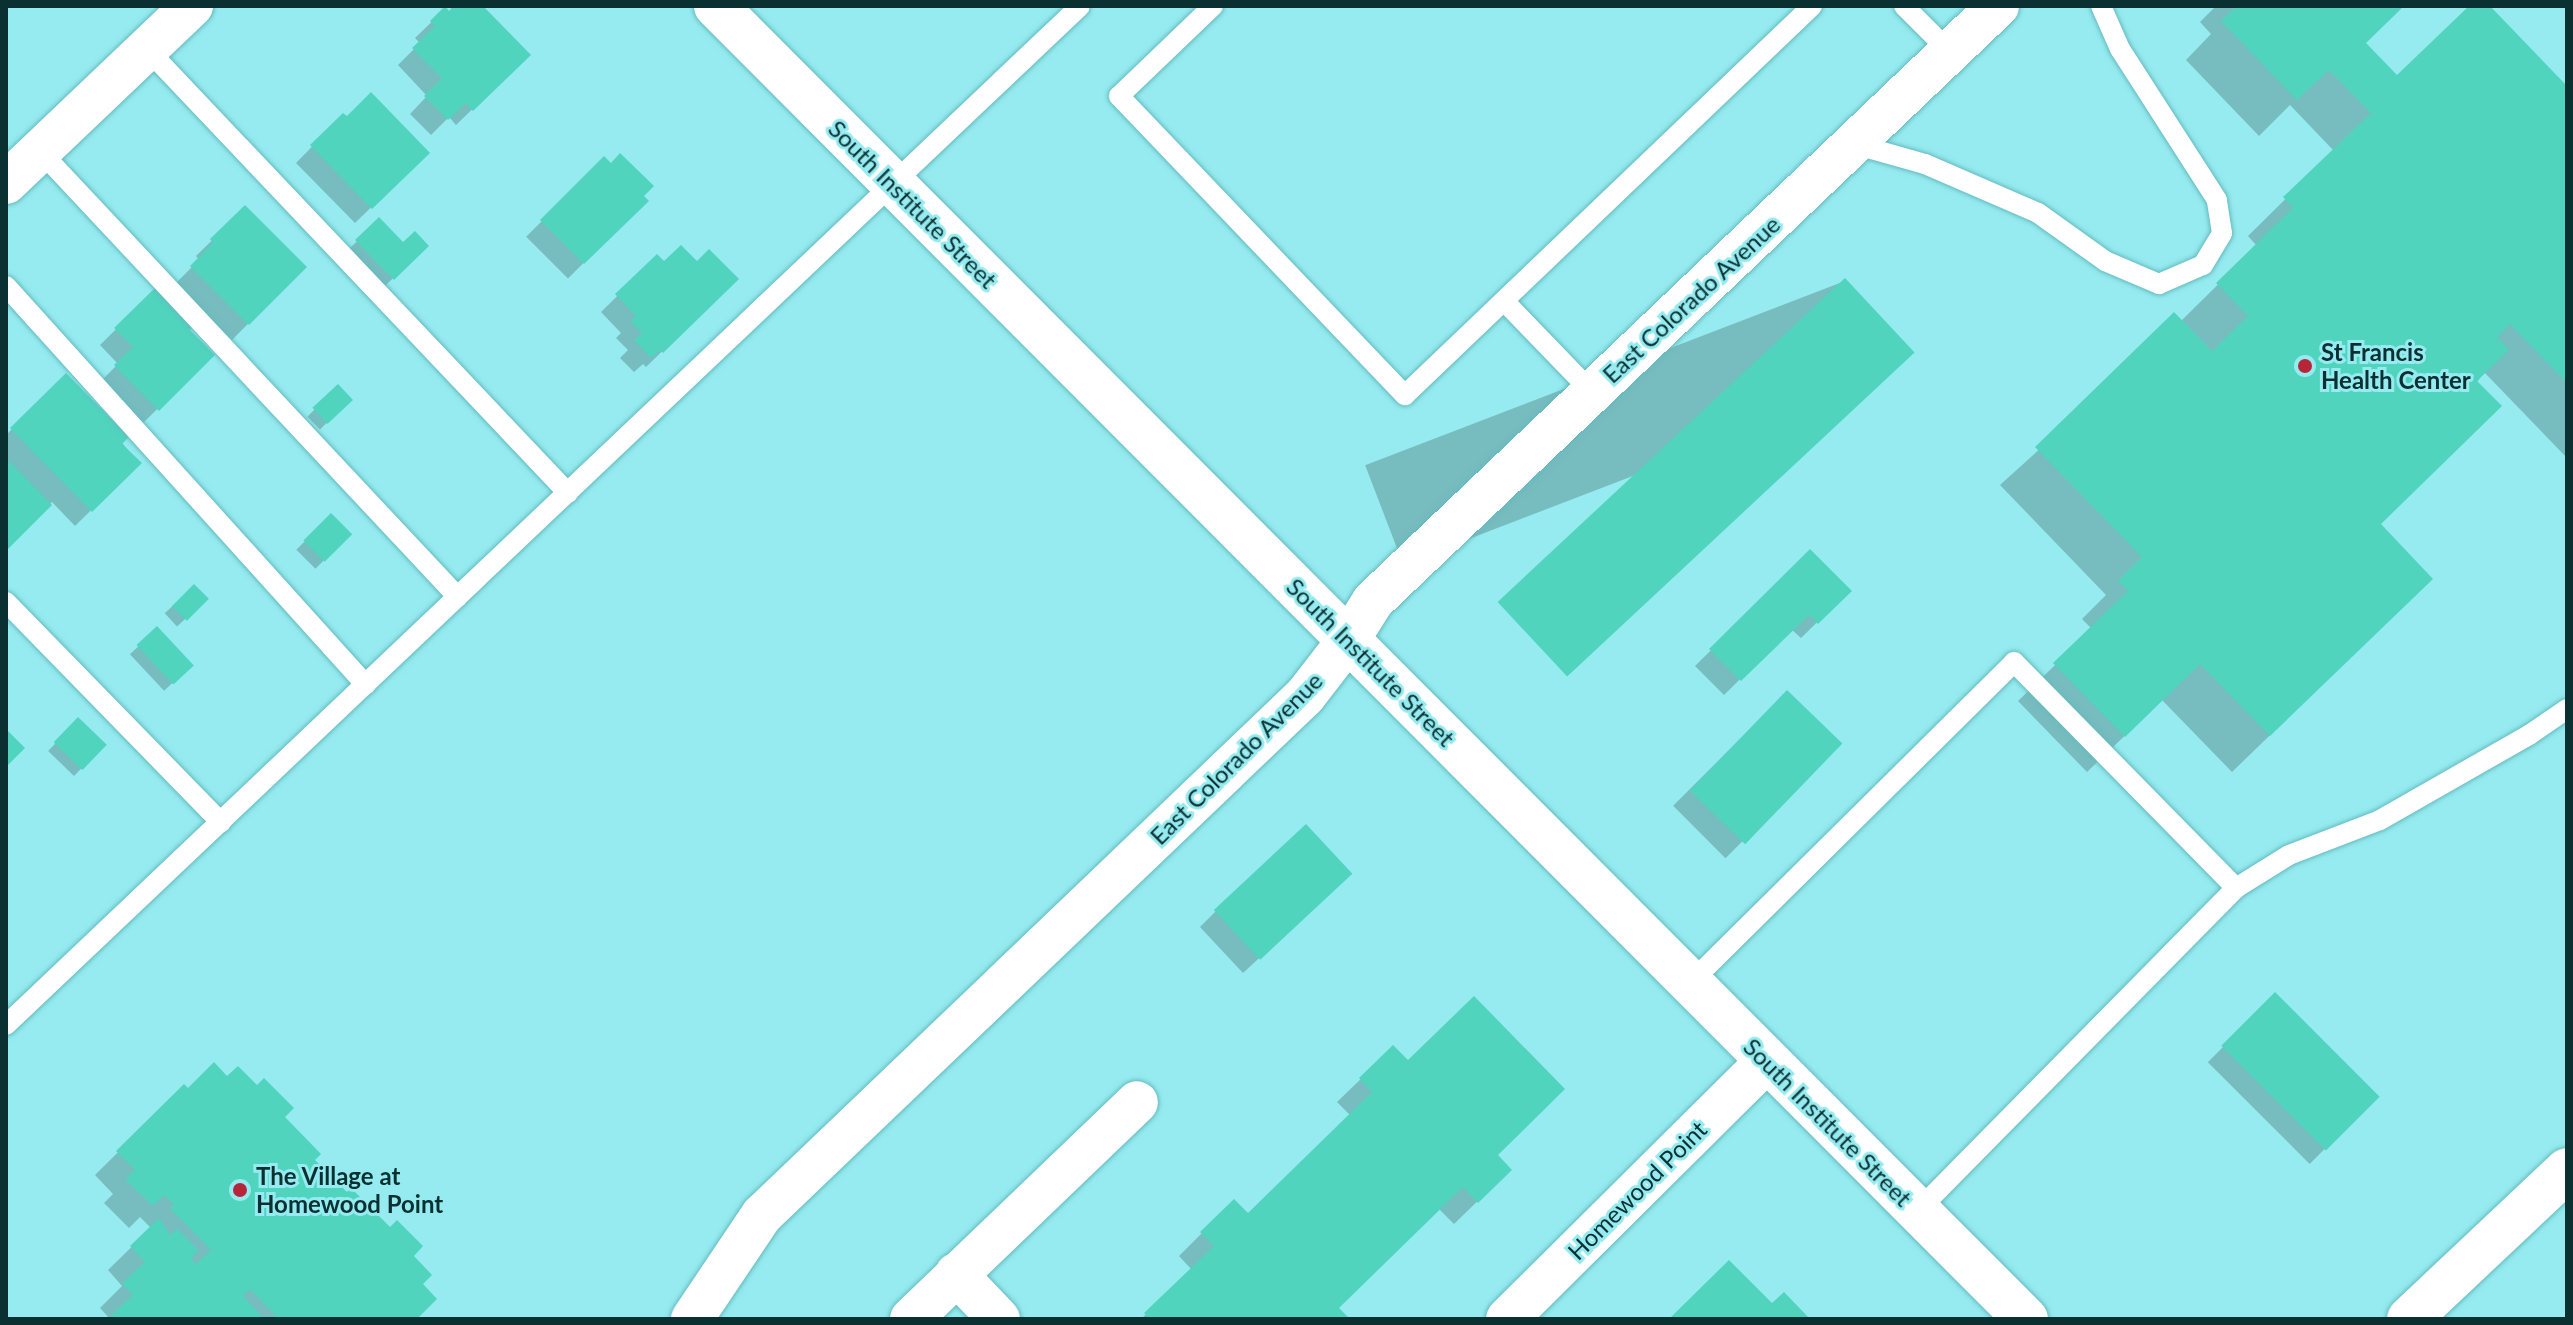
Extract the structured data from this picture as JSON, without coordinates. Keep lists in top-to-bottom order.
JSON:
{
  "streets": {
    "street": ["South Institute Street", "East Colorado Avenue", "Homewood Point"]
  },
  "crossings": [
    ["South Institute Street", "East Colorado Avenue"],
    ["South Institute Street", "Homewood Point"]
  ],
  "places": ["St Francis Health Center", "The Village at Homewood Point"]
}
